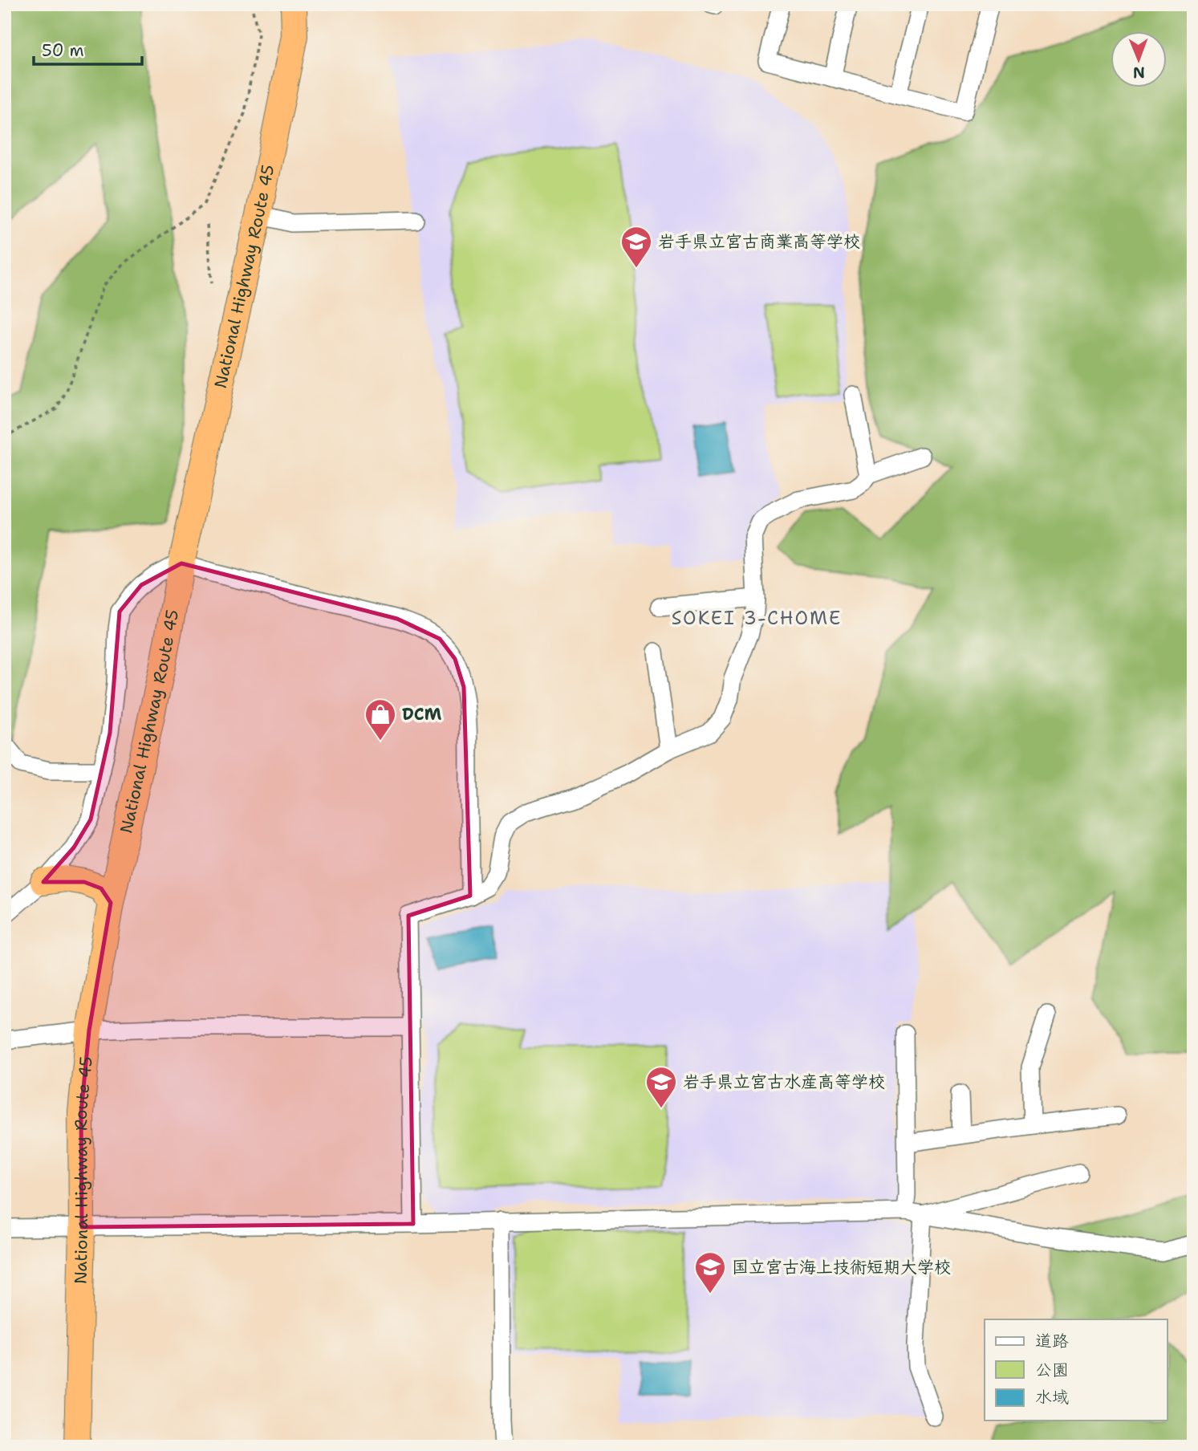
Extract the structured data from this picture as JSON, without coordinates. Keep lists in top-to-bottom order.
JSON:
{
  "streets": {
    "highway": ["National Highway Route 45"]
  },
  "districts": ["SOKEI 3-CHOME"],
  "places": {
    "school or university": ["岩手県立宮古商業高等学校", "岩手県立宮古水産高等学校", "国立宮古海上技術短期大学校"],
    "shop": ["DCM"]
  },
  "legend": ["道路", "公園", "水域"],
  "scale_bar": "50 m",
  "north": "bottom"
}
